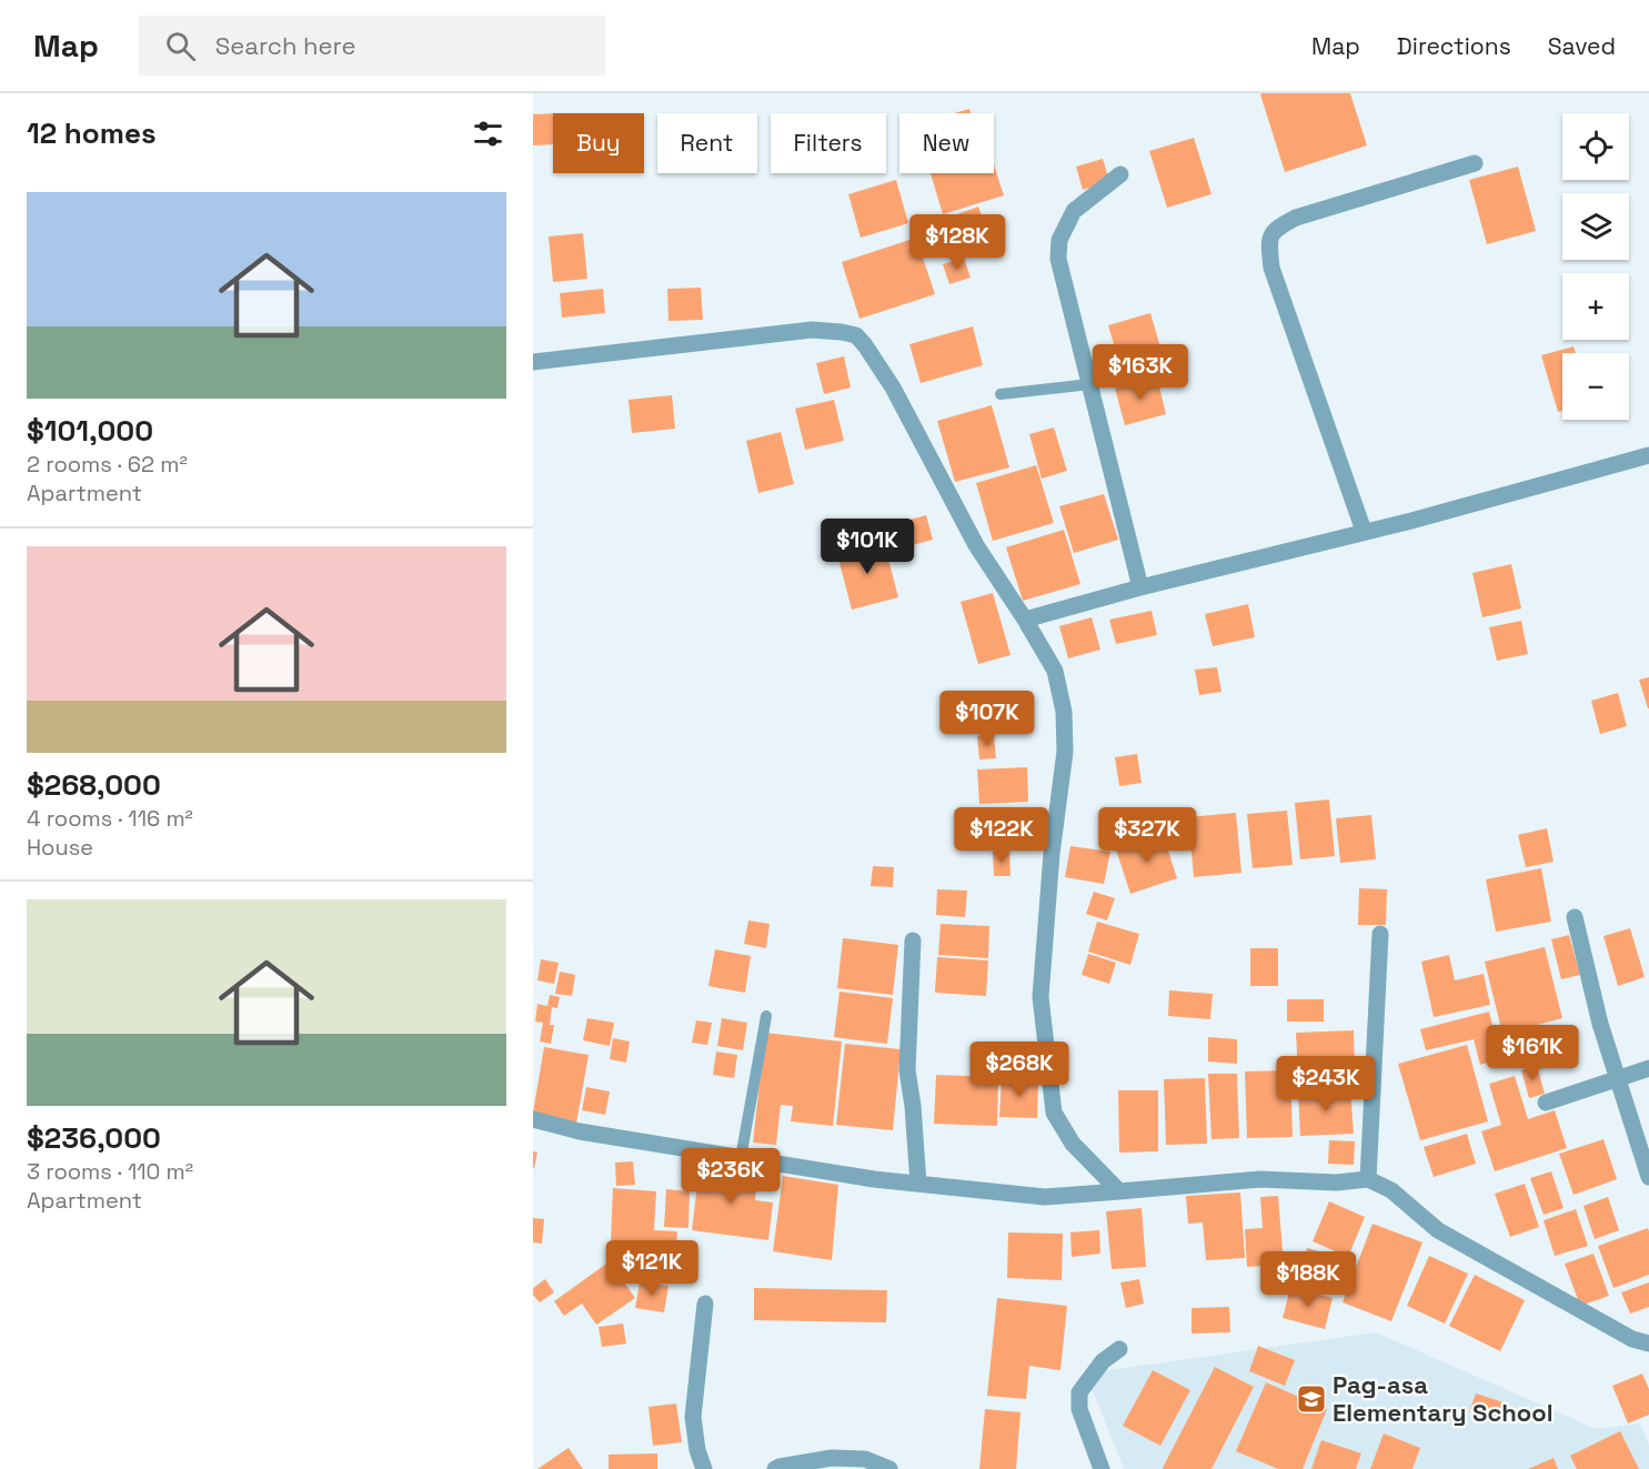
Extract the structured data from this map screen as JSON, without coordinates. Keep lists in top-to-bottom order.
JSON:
{
  "places": {
    "school or university": ["Pag-asa Elementary School"]
  },
  "page": {
    "header": "Map",
    "search": "Search here",
    "nav": ["Map", "Directions", "Saved"],
    "heading": "12 homes",
    "map_buttons": ["+", "−"],
    "chip": [
      "Buy",
      "Rent",
      "Filters",
      "New"
    ],
    "list": [
      {
        "name": "$101,000",
        "note": "2 rooms · 62 m² · Apartment"
      },
      {
        "name": "$268,000",
        "note": "4 rooms · 116 m² · House"
      },
      {
        "name": "$236,000",
        "note": "3 rooms · 110 m² · Apartment"
      }
    ],
    "price": [
      "$128K",
      "$163K",
      "$101K",
      "$107K",
      "$122K",
      "$327K",
      "$161K",
      "$268K",
      "$243K",
      "$236K",
      "$121K",
      "$188K"
    ]
  }
}
